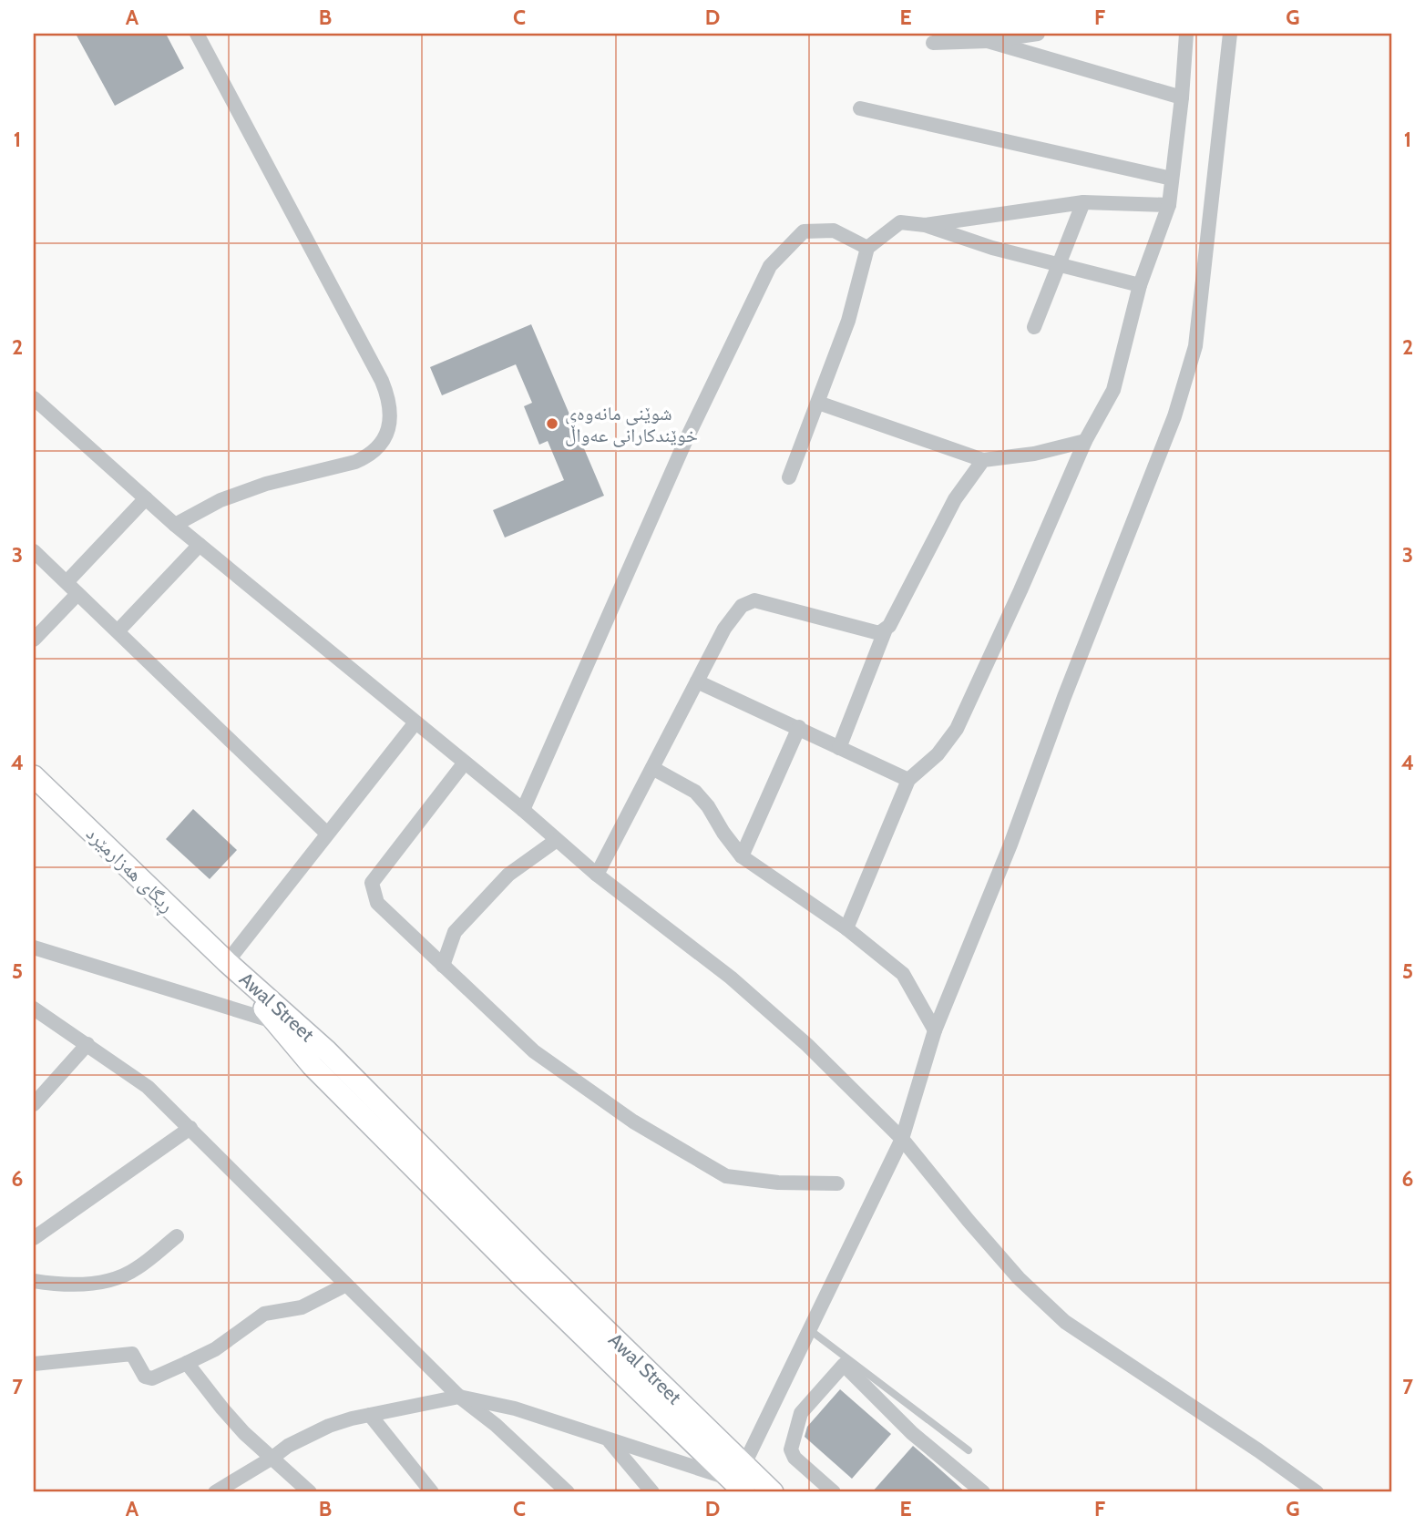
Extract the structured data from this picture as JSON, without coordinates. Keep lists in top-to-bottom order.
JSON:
{
  "streets": {
    "main road": ["ڕیگای هەزارمێرد", "Awal Street"]
  },
  "crossings": [
    ["ڕیگای هەزارمێرد", "Awal Street"]
  ],
  "places": ["شوێنی مانەوەی خوێندکارانی عەواڵ"],
  "grid": {
    "columns": [
      "A",
      "B",
      "C",
      "D",
      "E",
      "F",
      "G"
    ],
    "rows": [
      "1",
      "2",
      "3",
      "4",
      "5",
      "6",
      "7"
    ]
  }
}
